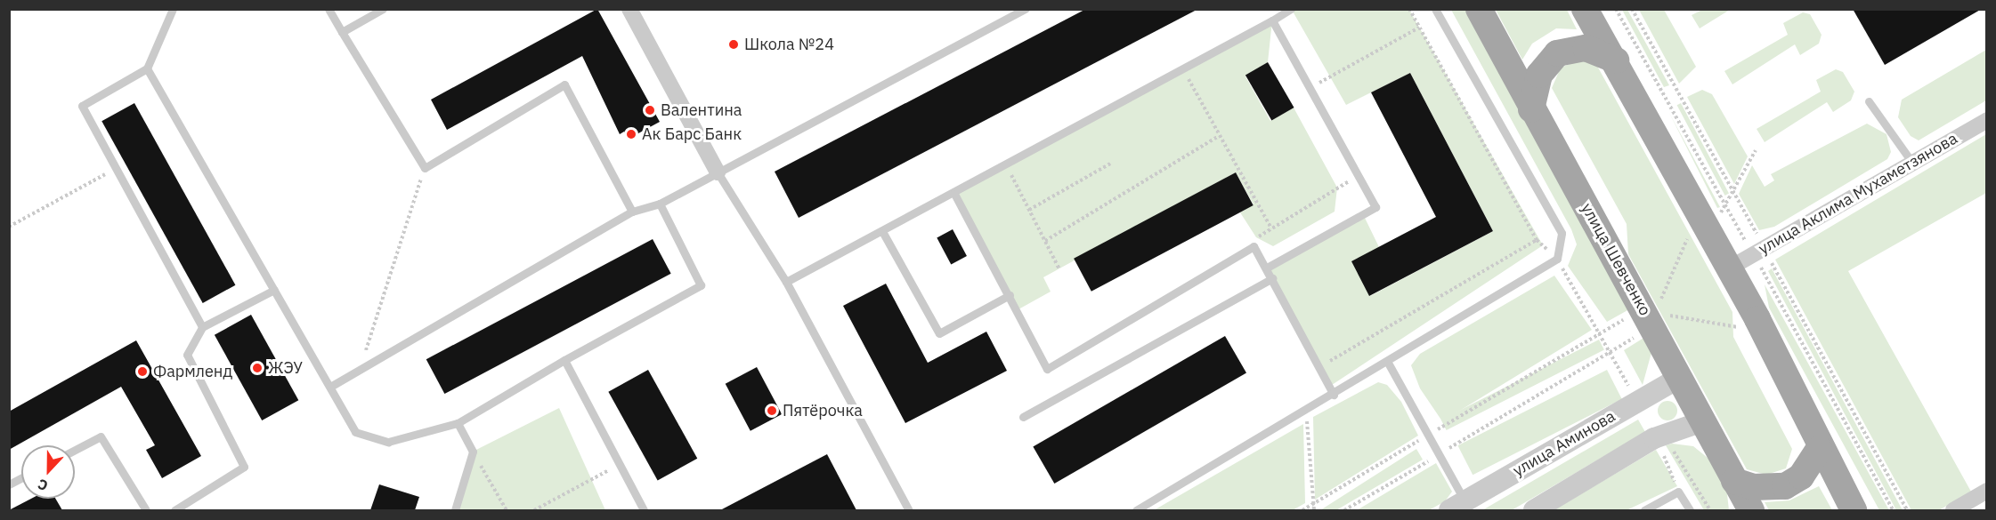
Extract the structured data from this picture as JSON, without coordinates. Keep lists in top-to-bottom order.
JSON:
{
  "streets": {
    "main road": ["улица Шевченко"],
    "street": ["улица Аклима Мухаметзянова", "улица Аминова"]
  },
  "crossings": [
    ["улица Шевченко", "улица Аминова"]
  ],
  "places": [
    "Школа №24",
    "Валентина",
    "Ак Барс Банк",
    "ЖЭУ",
    "Фармленд",
    "Пятёрочка"
  ],
  "north": "bottom"
}
